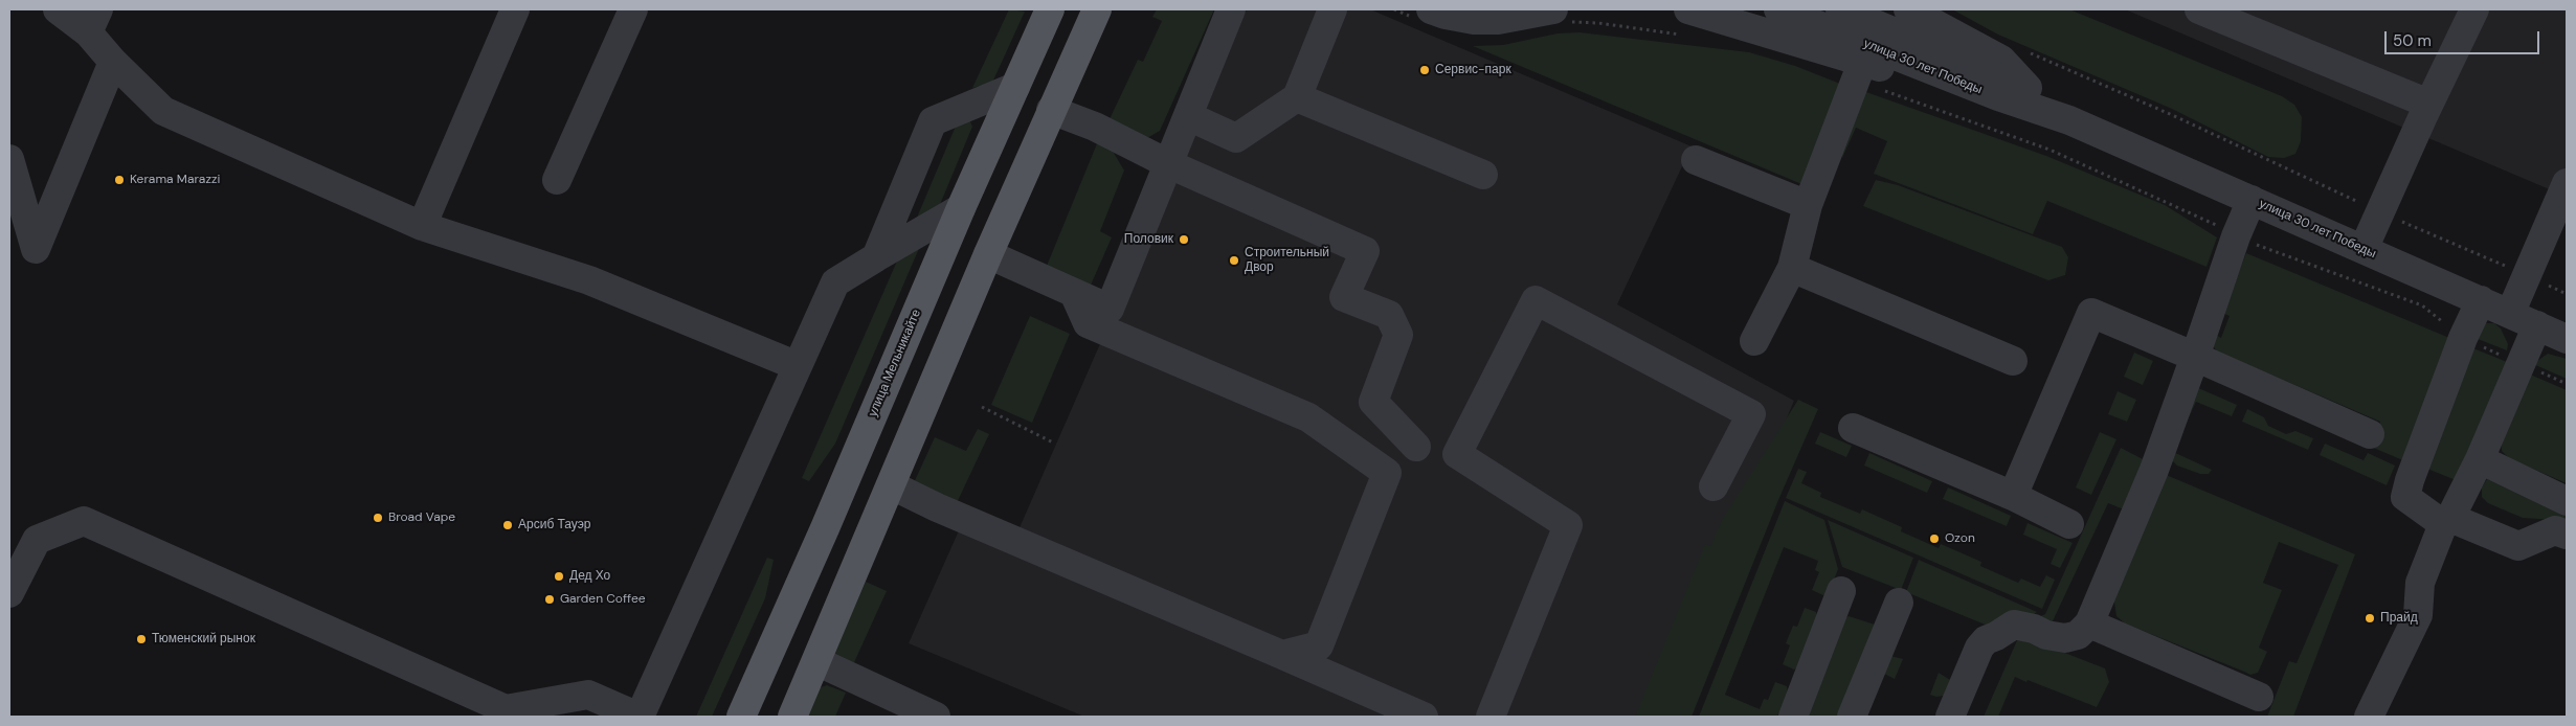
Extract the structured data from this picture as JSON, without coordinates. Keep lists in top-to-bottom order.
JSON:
{
  "streets": {
    "main road": ["улица Мельникайте"],
    "street": ["улица 30 лет Победы"]
  },
  "places": [
    "Сервис-парк",
    "Kerama Marazzi",
    "Половик",
    "Строительный Двор",
    "Broad Vape",
    "Арсиб Тауэр",
    "Ozon",
    "Дед Хо",
    "Garden Coffee",
    "Прайд",
    "Тюменский рынок"
  ],
  "scale_bar": "50 m"
}
